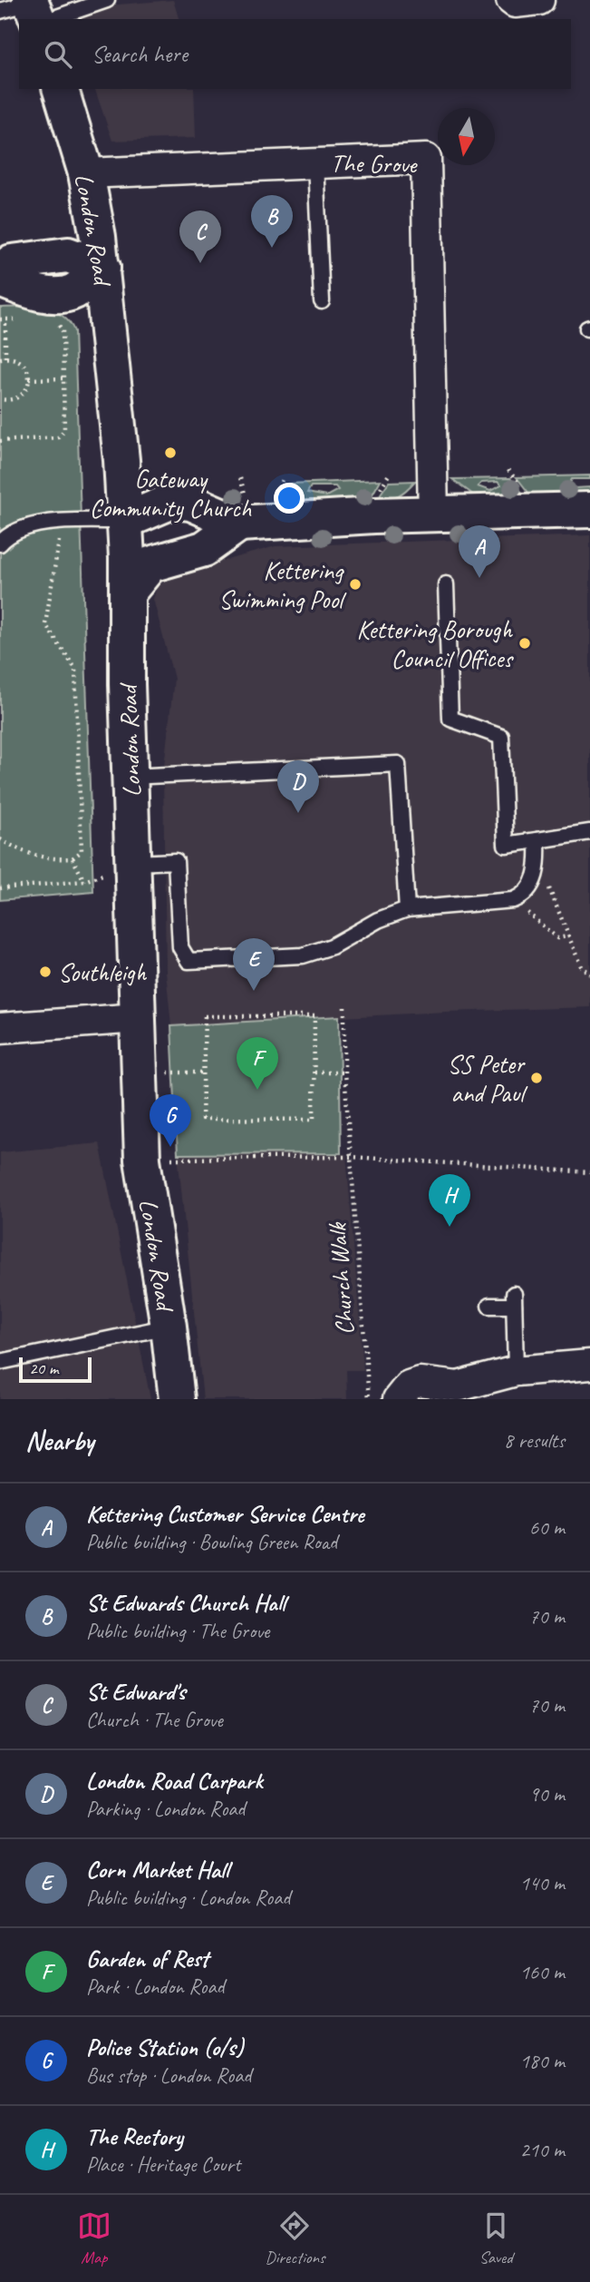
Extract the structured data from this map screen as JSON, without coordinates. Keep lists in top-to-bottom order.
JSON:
{
  "streets": {
    "main road": ["London Road"],
    "street": ["The Grove"],
    "path": ["Church Walk"]
  },
  "crossings": [
    ["The Grove", "London Road"]
  ],
  "places": [
    "Gateway Community Church",
    "Kettering Swimming Pool",
    "Kettering Borough Council Offices",
    "Southleigh",
    "SS Peter and Paul"
  ],
  "scale_bar": "20 m",
  "north": "bottom",
  "page": {
    "search": "Search here",
    "pins": [
      "B",
      "C",
      "A",
      "D",
      "E",
      "F",
      "G",
      "H"
    ],
    "scale": "20 m",
    "heading": ["Nearby", "8 results"],
    "list": [
      {
        "mark": "A",
        "name": "Kettering Customer Service Centre",
        "note": "Public building · Bowling Green Road",
        "value": "60 m"
      },
      {
        "mark": "B",
        "name": "St Edwards Church Hall",
        "note": "Public building · The Grove",
        "value": "70 m"
      },
      {
        "mark": "C",
        "name": "St Edward's",
        "note": "Church · The Grove",
        "value": "70 m"
      },
      {
        "mark": "D",
        "name": "London Road Carpark",
        "note": "Parking · London Road",
        "value": "90 m"
      },
      {
        "mark": "E",
        "name": "Corn Market Hall",
        "note": "Public building · London Road",
        "value": "140 m"
      },
      {
        "mark": "F",
        "name": "Garden of Rest",
        "note": "Park · London Road",
        "value": "160 m"
      },
      {
        "mark": "G",
        "name": "Police Station (o/s)",
        "note": "Bus stop · London Road",
        "value": "180 m"
      },
      {
        "mark": "H",
        "name": "The Rectory",
        "note": "Place · Heritage Court",
        "value": "210 m"
      }
    ],
    "nav": ["Map", "Directions", "Saved"]
  }
}
